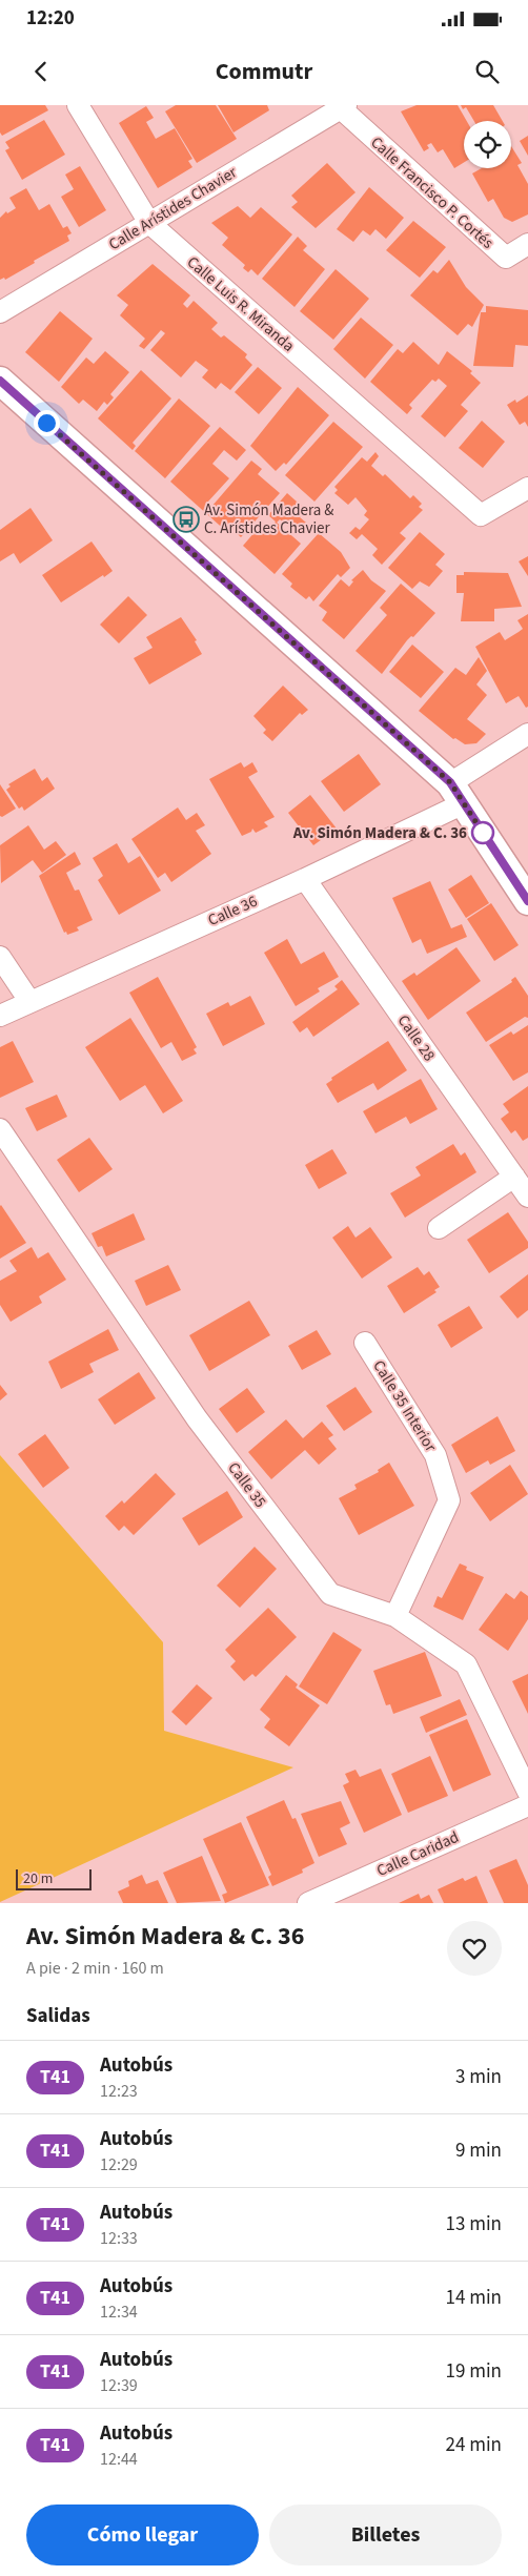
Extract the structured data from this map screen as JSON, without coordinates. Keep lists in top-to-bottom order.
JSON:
{
  "streets": {
    "street": [
      "Calle Francisco P. Cortés",
      "Calle Arístides Chavier",
      "Calle Luis R. Miranda",
      "Calle 36",
      "Calle 28",
      "Calle 35 Interior",
      "Calle 35",
      "Calle Caridad"
    ]
  },
  "crossings": [
    ["Calle Francisco P. Cortés", "Calle Arístides Chavier"],
    ["Calle Arístides Chavier", "Calle Luis R. Miranda"],
    ["Calle 36", "Calle 28"],
    ["Calle 35 Interior", "Calle 35"]
  ],
  "places": {
    "bus stop": ["Av. Simón Madera & C. Arístides Chavier"],
    "other": ["Av. Simón Madera & C. 36"]
  },
  "lines": ["bus line T41"],
  "scale_bar": "20 m",
  "page": {
    "status": "12:20",
    "header": "Commutr",
    "scale": "20 m",
    "heading": [
      ["Av. Simón Madera & C. 36", "A pie · 2 min · 160 m"],
      "Salidas"
    ],
    "list": [
      {
        "mark": "T41",
        "name": "Autobús",
        "note": "12:23",
        "value": "3 min"
      },
      {
        "mark": "T41",
        "name": "Autobús",
        "note": "12:29",
        "value": "9 min"
      },
      {
        "mark": "T41",
        "name": "Autobús",
        "note": "12:33",
        "value": "13 min"
      },
      {
        "mark": "T41",
        "name": "Autobús",
        "note": "12:34",
        "value": "14 min"
      },
      {
        "mark": "T41",
        "name": "Autobús",
        "note": "12:39",
        "value": "19 min"
      },
      {
        "mark": "T41",
        "name": "Autobús",
        "note": "12:44",
        "value": "24 min"
      }
    ],
    "buttons": ["Cómo llegar", "Billetes"]
  }
}
